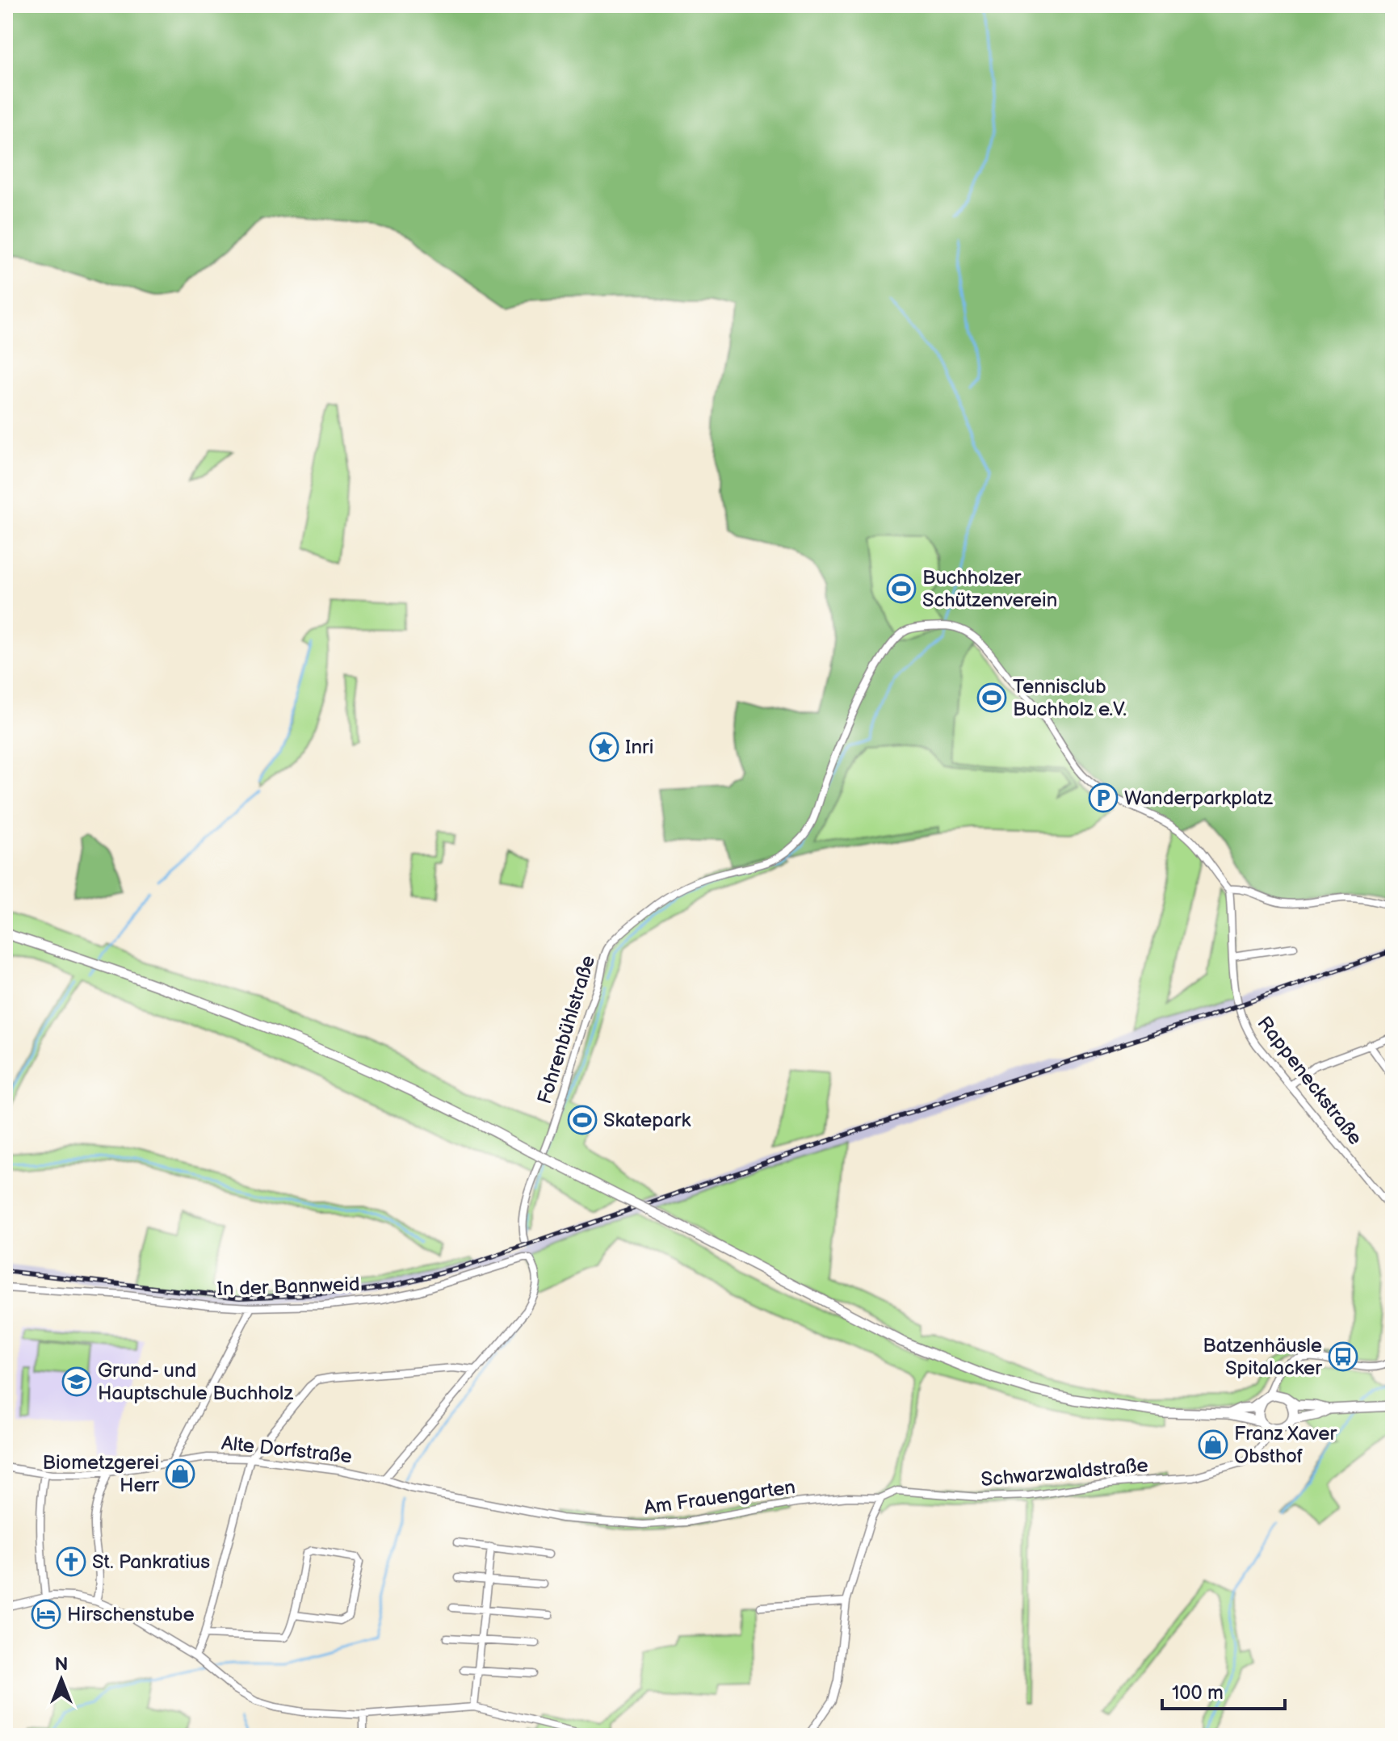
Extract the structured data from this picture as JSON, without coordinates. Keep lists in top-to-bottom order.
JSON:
{
  "streets": {
    "street": [
      "Fohrenbühlstraße",
      "Rappeneckstraße",
      "In der Bannweid",
      "Alte Dorfstraße",
      "Schwarzwaldstraße",
      "Am Frauengarten"
    ]
  },
  "crossings": [
    ["Fohrenbühlstraße", "Rappeneckstraße"],
    ["Alte Dorfstraße", "Am Frauengarten"],
    ["Schwarzwaldstraße", "Am Frauengarten"]
  ],
  "places": {
    "sports": ["Buchholzer Schützenverein", "Tennisclub Buchholz e.V.", "Skatepark"],
    "place": ["Inri"],
    "parking": ["Wanderparkplatz"],
    "bus stop": ["Batzenhäusle Spitalacker"],
    "school or university": ["Grund- und Hauptschule Buchholz"],
    "shop": ["Franz Xaver Obsthof", "Biometzgerei Herr"],
    "church": ["St. Pankratius"],
    "hotel": ["Hirschenstube"]
  },
  "scale_bar": "100 m",
  "north": "top"
}
